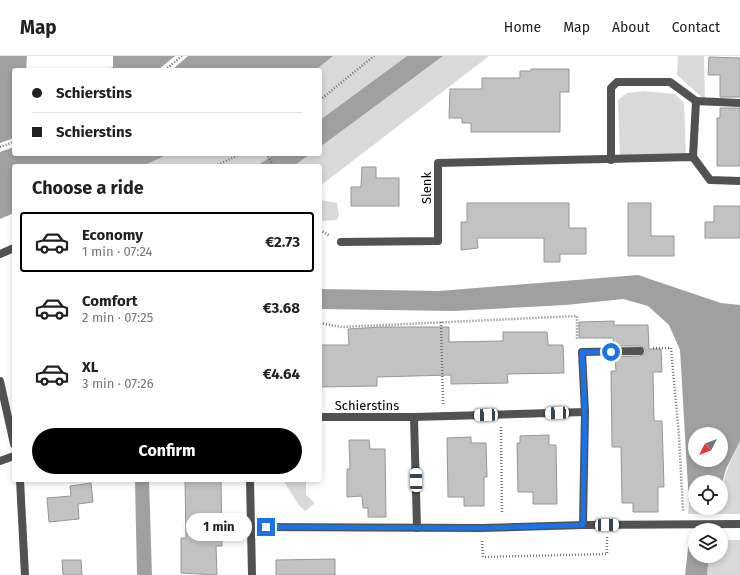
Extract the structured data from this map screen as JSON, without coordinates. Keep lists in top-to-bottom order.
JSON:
{
  "streets": {
    "street": ["Slenk", "Schierstins"]
  },
  "north": "bottom left",
  "page": {
    "header": "Map",
    "nav": [
      "Home",
      "Map",
      "About",
      "Contact"
    ],
    "banner": ["Schierstins", "Schierstins"],
    "heading": "Choose a ride",
    "list": [
      {
        "name": "Economy",
        "note": "1 min · 07:24",
        "value": "€2.73"
      },
      {
        "name": "Comfort",
        "note": "2 min · 07:25",
        "value": "€3.68"
      },
      {
        "name": "XL",
        "note": "3 min · 07:26",
        "value": "€4.64"
      }
    ],
    "buttons": "Confirm",
    "bubble": "1 min"
  }
}
